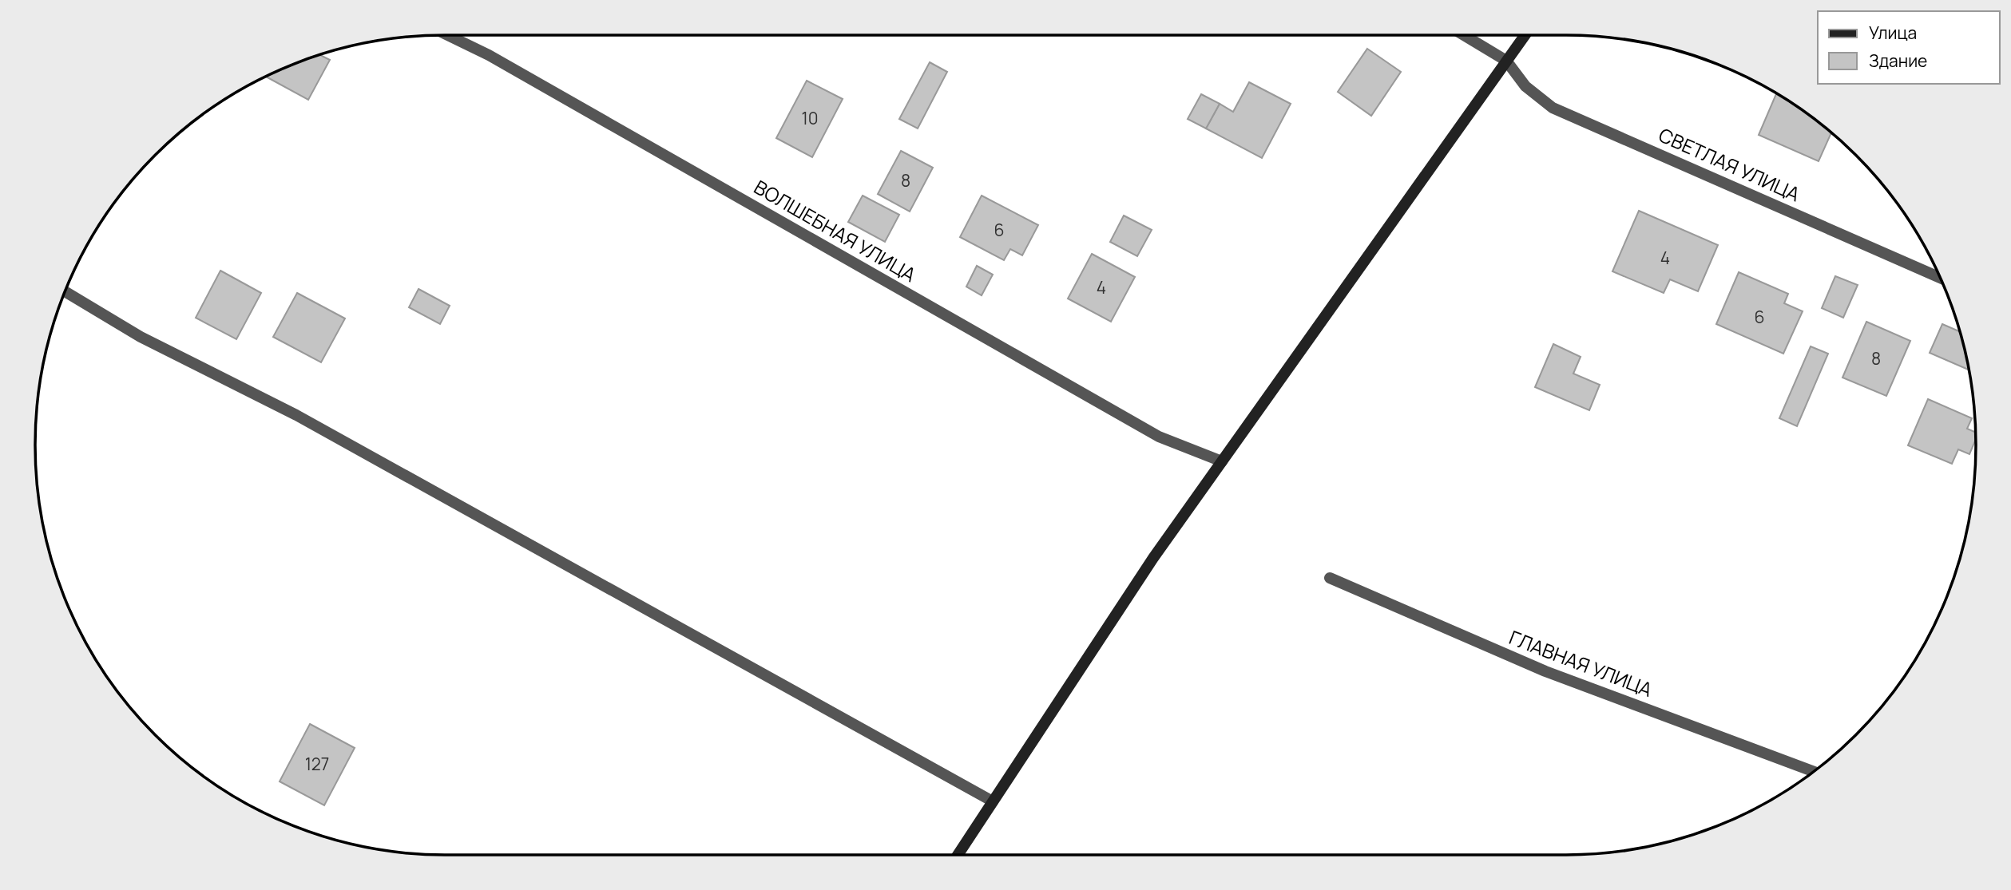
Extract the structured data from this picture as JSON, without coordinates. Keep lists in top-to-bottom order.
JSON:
{
  "streets": {
    "street": ["СВЕТЛАЯ УЛИЦА", "ВОЛШЕБНАЯ УЛИЦА", "ГЛАВНАЯ УЛИЦА"]
  },
  "house_numbers": [
    "10",
    "8",
    "6",
    "4",
    "4",
    "6",
    "8",
    "127"
  ],
  "legend": ["Улица", "Здание"]
}
